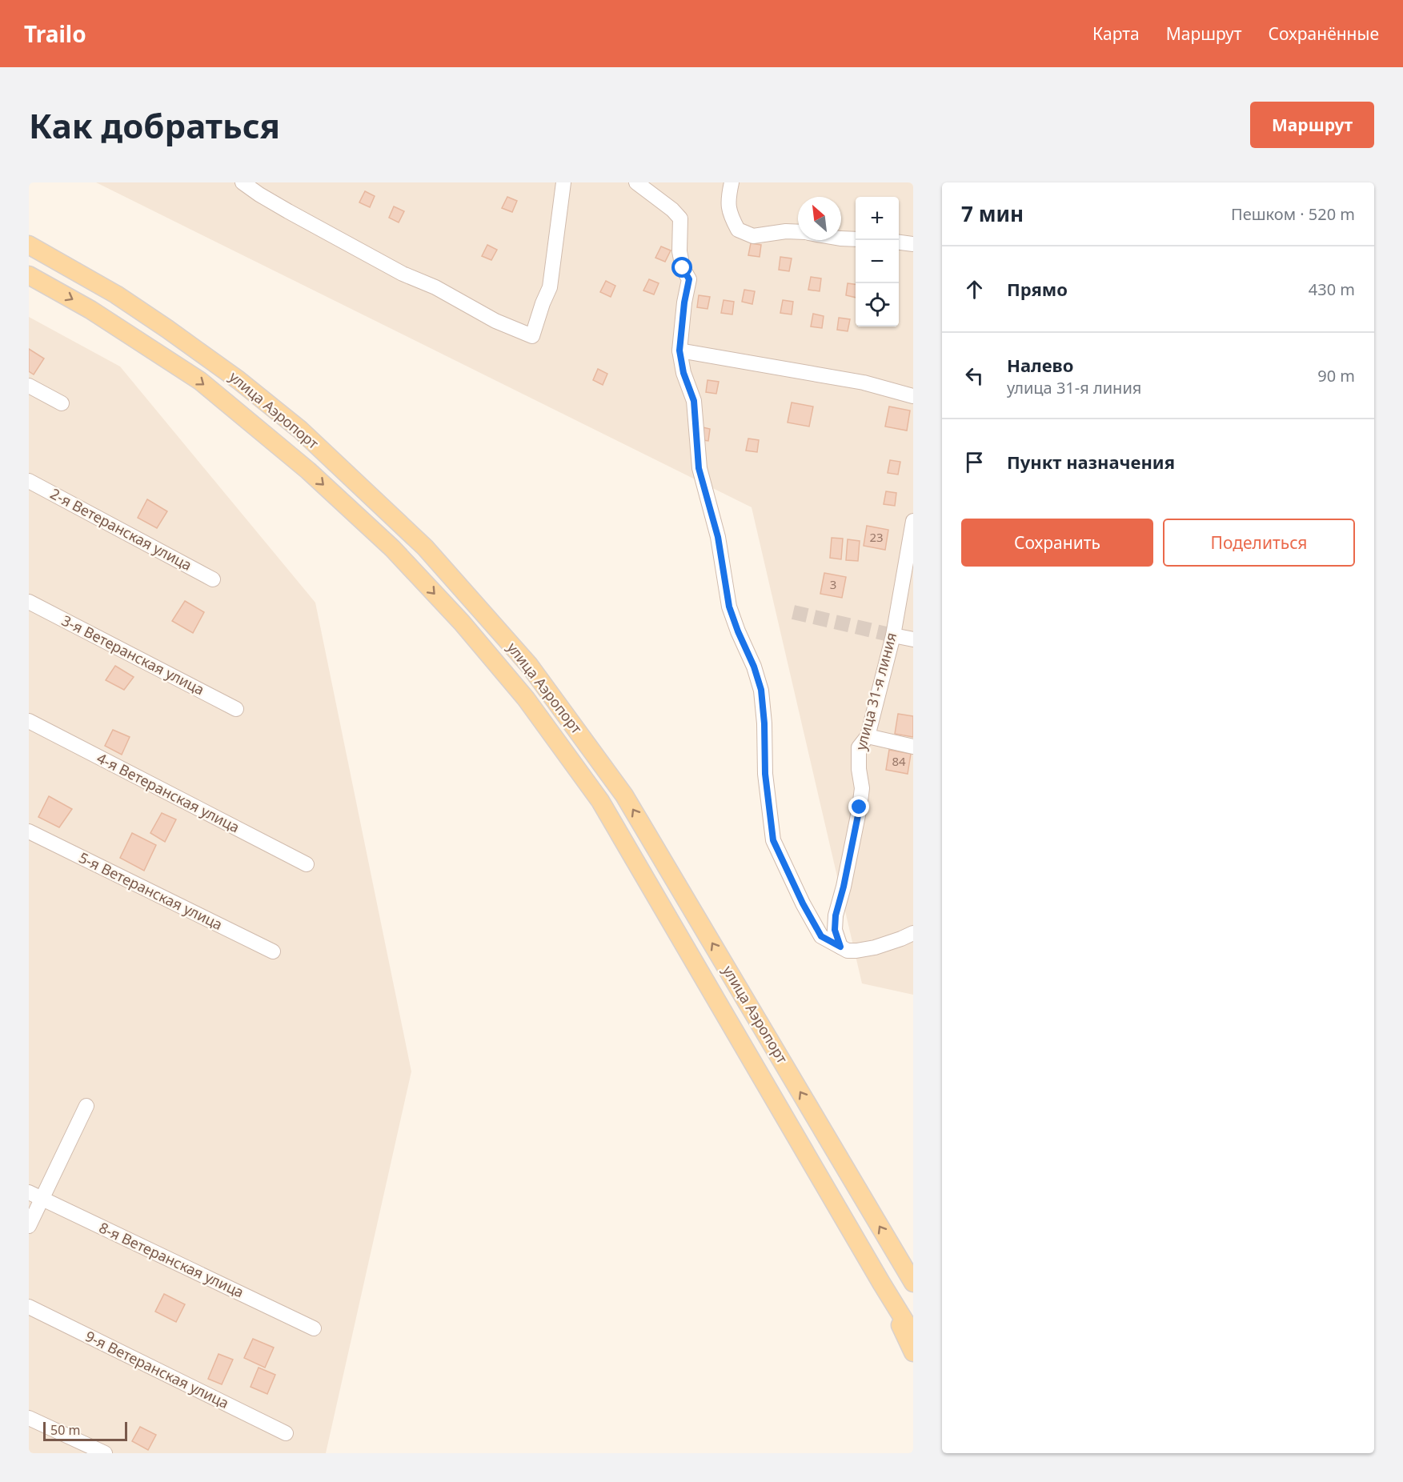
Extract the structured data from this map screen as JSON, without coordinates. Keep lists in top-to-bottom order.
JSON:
{
  "streets": {
    "main road": ["улица Аэропорт"],
    "street": [
      "2-я Ветеранская улица",
      "3-я Ветеранская улица",
      "улица 31-я линия",
      "4-я Ветеранская улица",
      "5-я Ветеранская улица",
      "8-я Ветеранская улица",
      "9-я Ветеранская улица"
    ]
  },
  "house_numbers": ["23", "3", "84"],
  "scale_bar": "50 m",
  "north": "top left",
  "page": {
    "header": "Trailo",
    "nav": ["Карта", "Маршрут", "Сохранённые"],
    "buttons": [
      "Маршрут",
      ["Сохранить", "Поделиться"]
    ],
    "title": "Как добраться",
    "heading": ["7 мин", "Пешком · 520 m"],
    "map_buttons": ["+", "−"],
    "list": [
      ["Прямо", "430 m"],
      ["Налево", "улица 31-я линия", "90 m"],
      "Пункт назначения"
    ],
    "scale": "50 m"
  }
}
